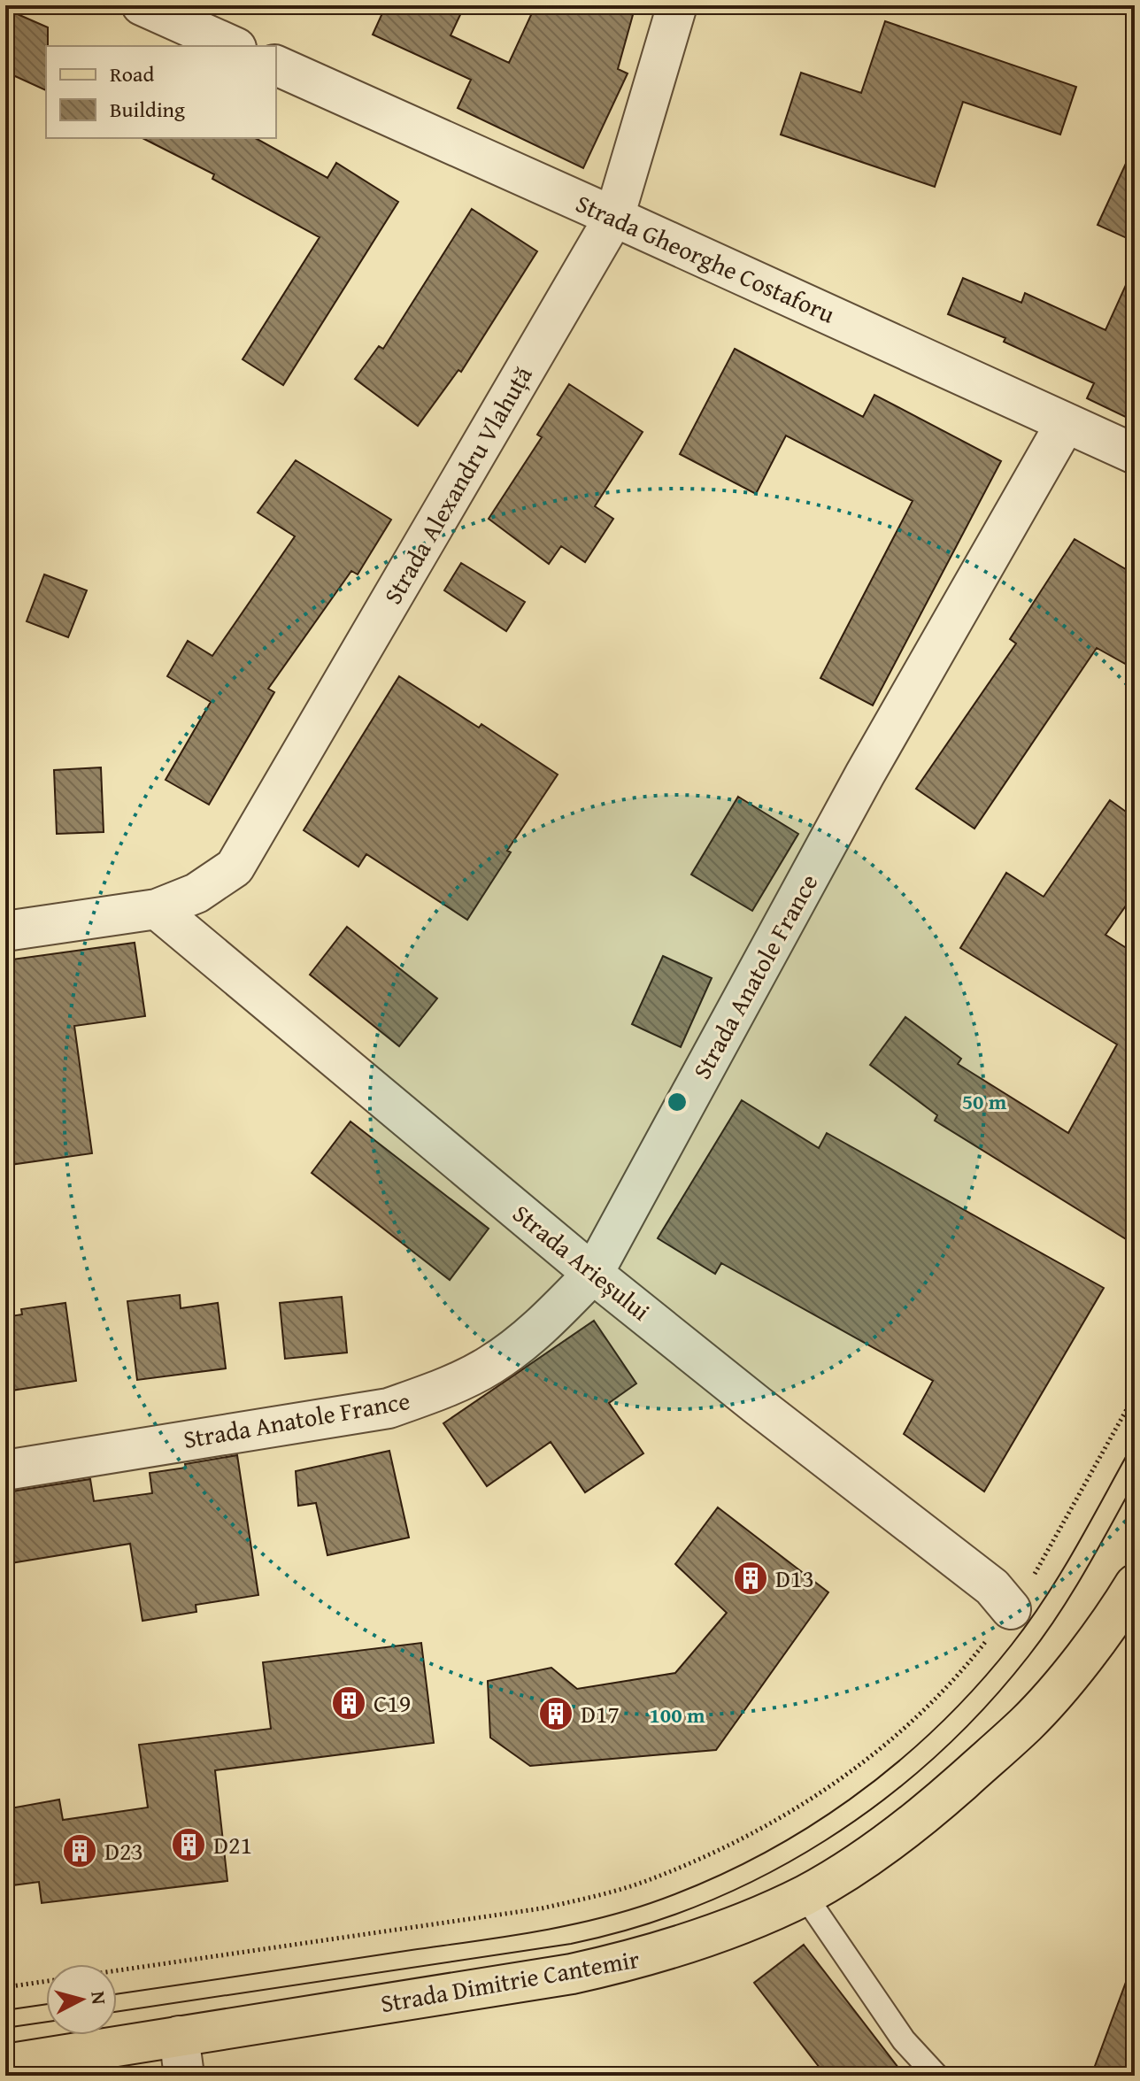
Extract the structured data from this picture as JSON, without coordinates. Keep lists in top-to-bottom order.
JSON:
{
  "streets": {
    "main road": ["Strada Dimitrie Cantemir"],
    "street": [
      "Strada Gheorghe Costaforu",
      "Strada Alexandru Vlahuță",
      "Strada Anatole France",
      "Strada Arieșului"
    ]
  },
  "crossings": [
    ["Strada Gheorghe Costaforu", "Strada Alexandru Vlahuță"],
    ["Strada Gheorghe Costaforu", "Strada Anatole France"],
    ["Strada Alexandru Vlahuță", "Strada Arieșului"],
    ["Strada Anatole France", "Strada Arieșului"]
  ],
  "places": {
    "building": [
      "D13",
      "C19",
      "D17",
      "D21",
      "D23"
    ]
  },
  "legend": ["Road", "Building"],
  "north": "right",
  "rings": ["50 m", "100 m"]
}
